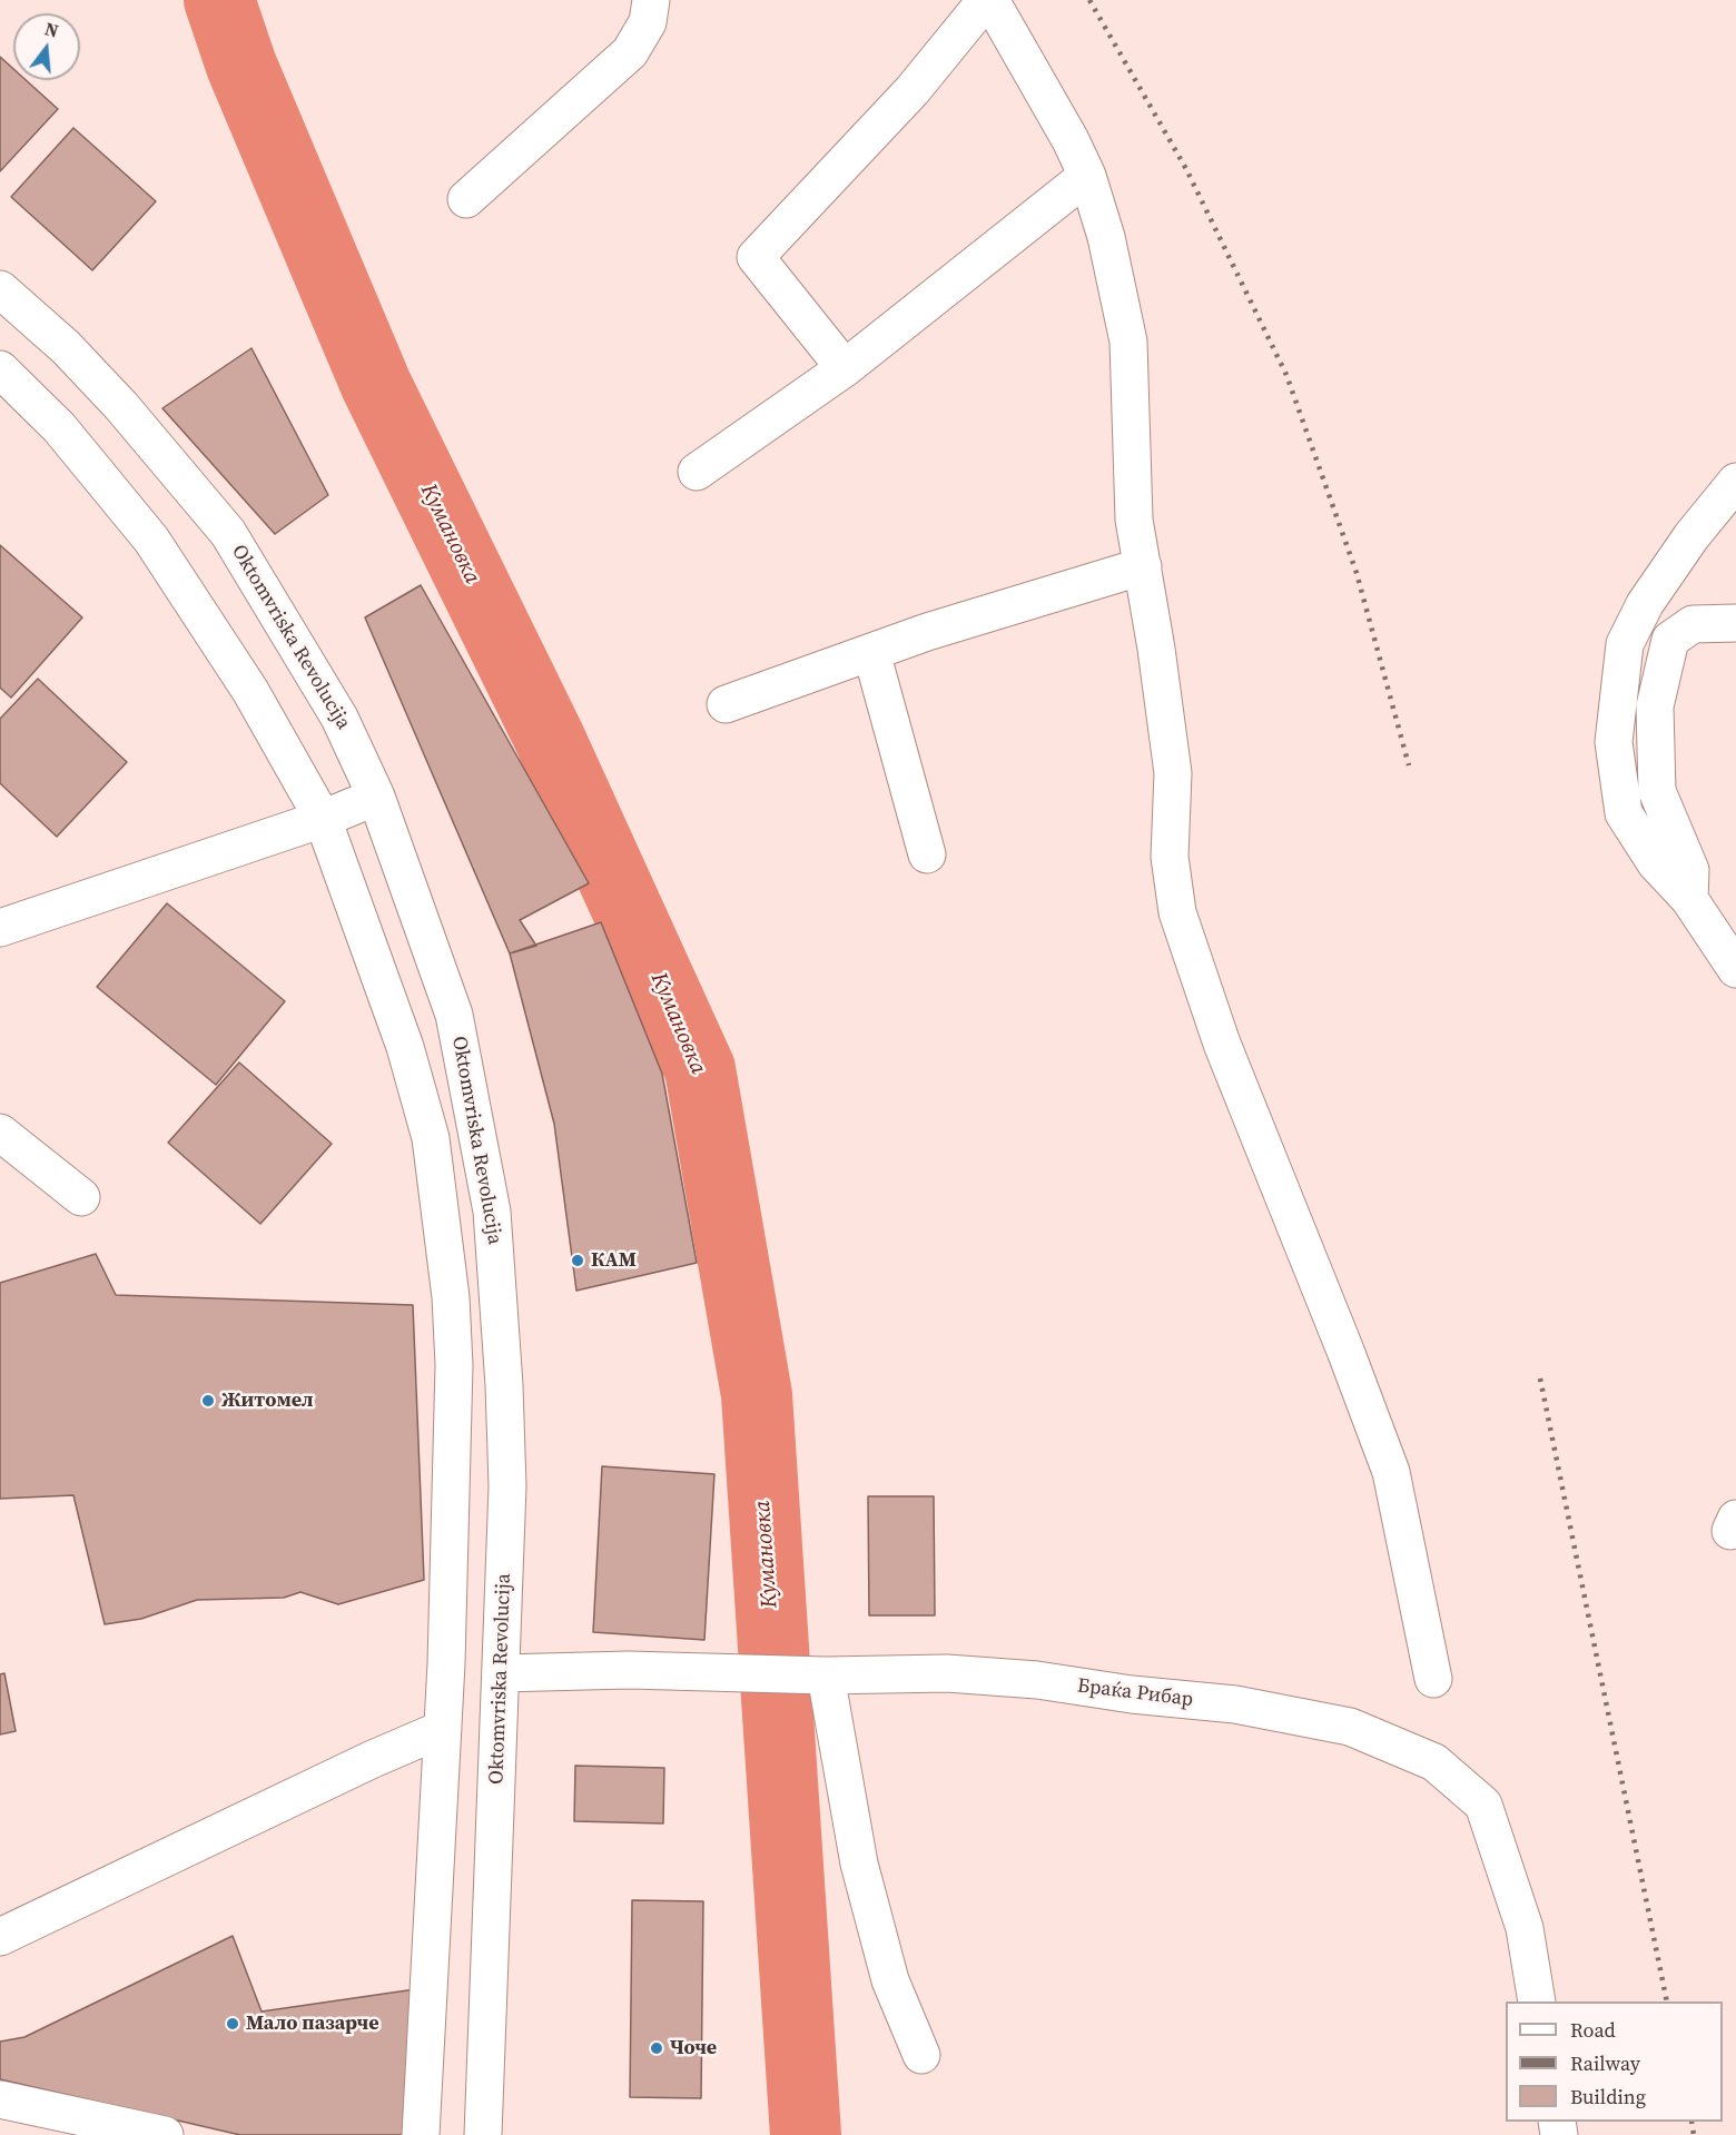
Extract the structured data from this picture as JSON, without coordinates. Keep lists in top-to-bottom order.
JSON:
{
  "streets": {
    "street": ["Oktomvriska Revolucija", "Браќа Рибар"]
  },
  "crossings": [
    ["Oktomvriska Revolucija", "Браќа Рибар"]
  ],
  "water": ["Кумановка"],
  "places": [
    "КАМ",
    "Житомел",
    "Мало пазарче",
    "Чоче"
  ],
  "legend": ["Road", "Railway", "Building"],
  "north": "top"
}
